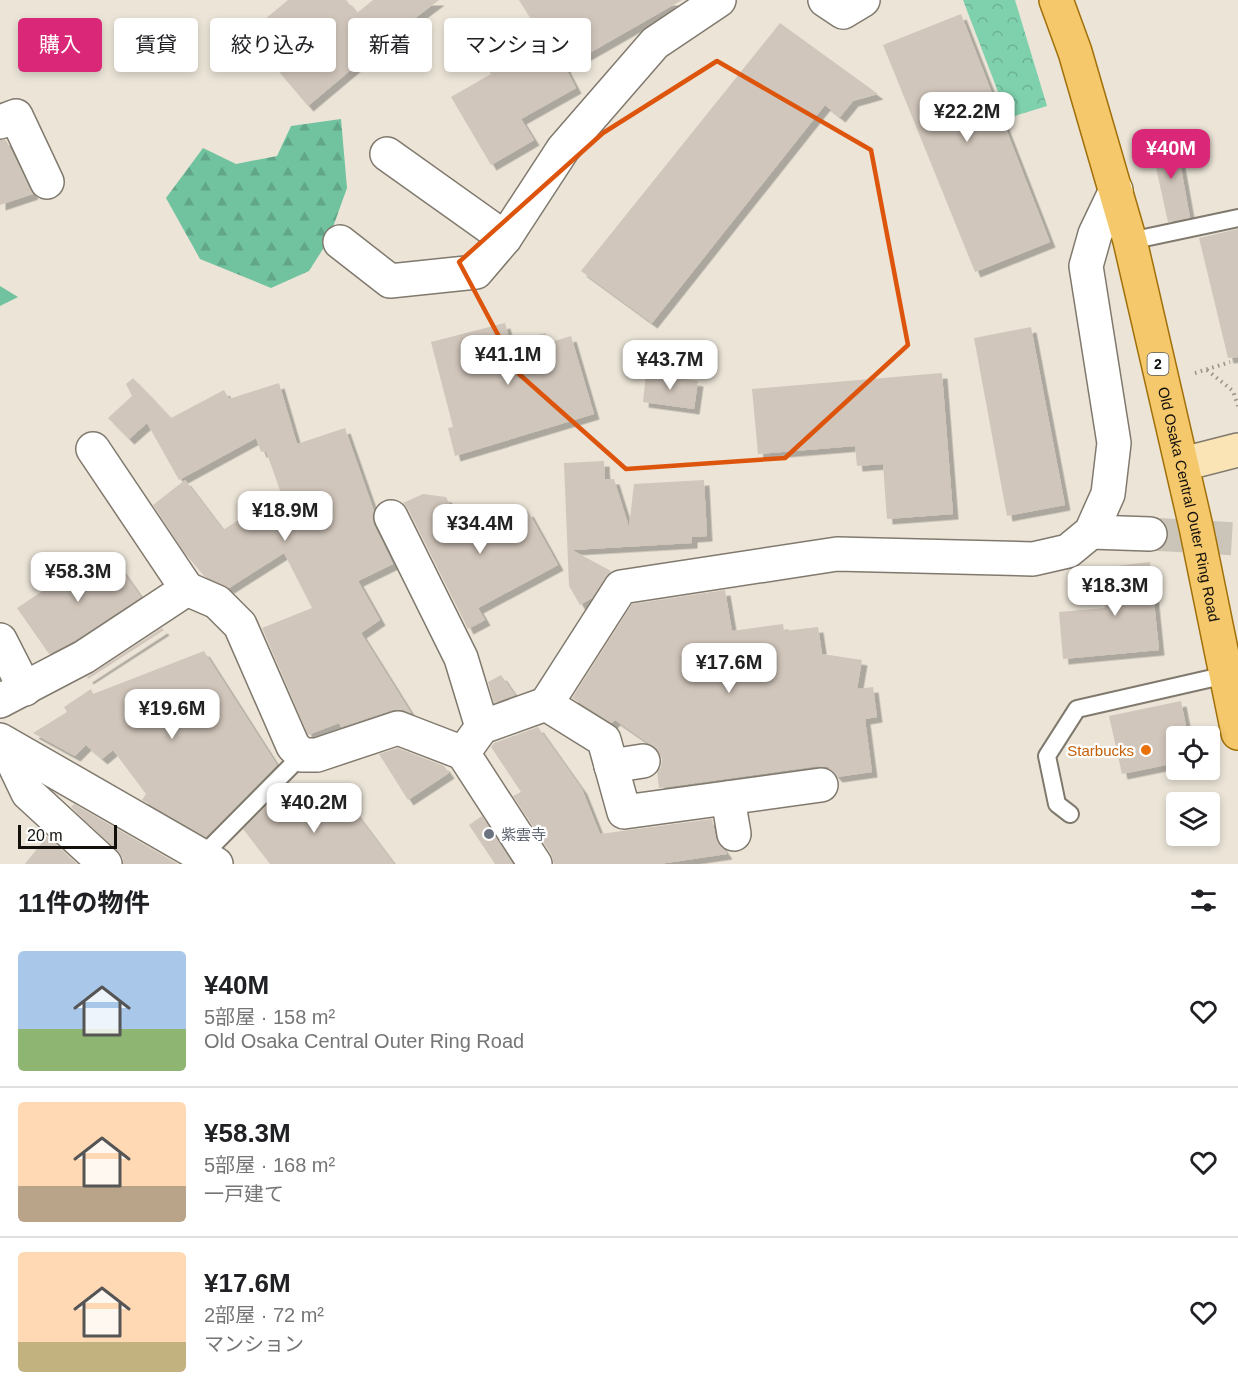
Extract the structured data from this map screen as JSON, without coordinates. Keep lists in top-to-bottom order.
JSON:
{
  "streets": {
    "main road": ["2", "Old Osaka Central Outer Ring Road"]
  },
  "places": ["Starbucks", "紫雲寺"],
  "scale_bar": "20 m",
  "page": {
    "chip": [
      "購入",
      "賃貸",
      "絞り込み",
      "新着",
      "マンション"
    ],
    "price": [
      "¥22.2M",
      "¥40M",
      "¥41.1M",
      "¥43.7M",
      "¥18.9M",
      "¥34.4M",
      "¥58.3M",
      "¥18.3M",
      "¥17.6M",
      "¥19.6M",
      "¥40.2M"
    ],
    "scale": "20 m",
    "heading": "11件の物件",
    "list": [
      {
        "name": "¥40M",
        "note": "5部屋 · 158 m² · Old Osaka Central Outer Ring Road"
      },
      {
        "name": "¥58.3M",
        "note": "5部屋 · 168 m² · 一戸建て"
      },
      {
        "name": "¥17.6M",
        "note": "2部屋 · 72 m² · マンション"
      }
    ]
  }
}
